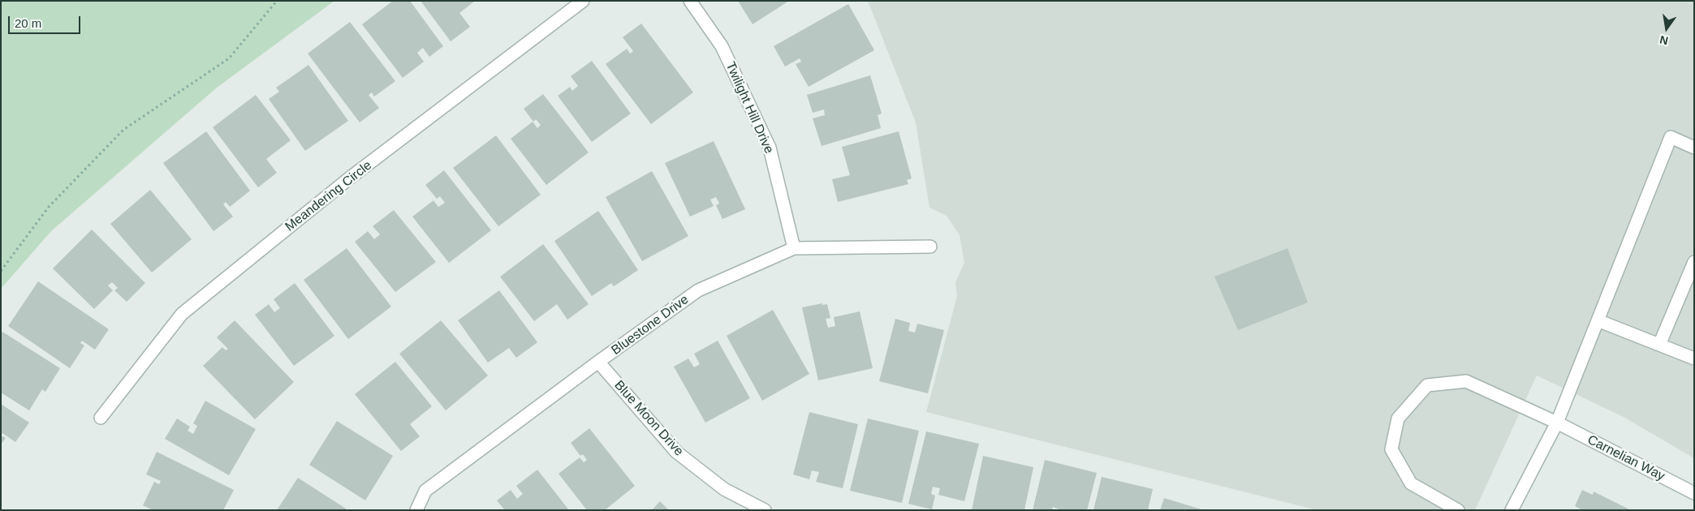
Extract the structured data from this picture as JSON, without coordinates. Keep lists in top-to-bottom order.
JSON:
{
  "streets": {
    "street": [
      "Twilight Hill Drive",
      "Meandering Circle",
      "Bluestone Drive",
      "Blue Moon Drive",
      "Carnelian Way"
    ]
  },
  "crossings": [
    ["Twilight Hill Drive", "Bluestone Drive"],
    ["Bluestone Drive", "Blue Moon Drive"]
  ],
  "scale_bar": "20 m",
  "north": "bottom"
}
